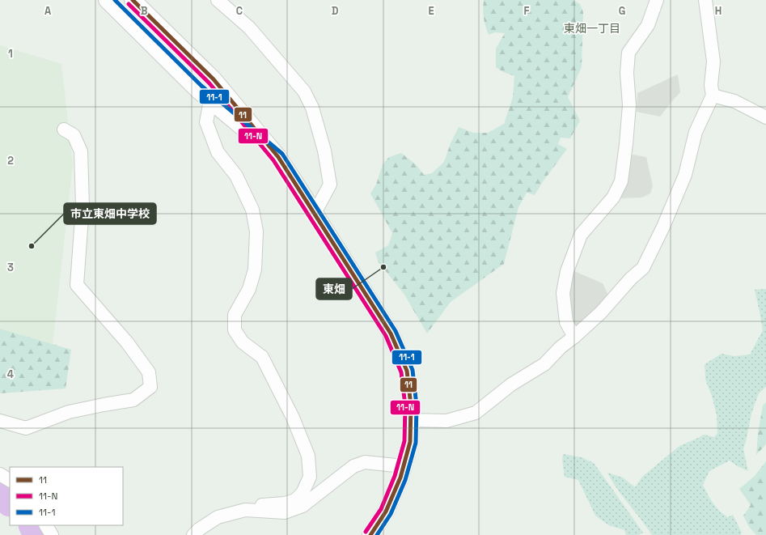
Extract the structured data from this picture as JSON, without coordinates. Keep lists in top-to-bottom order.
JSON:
{
  "districts": ["東畑一丁目"],
  "places": ["市立東畑中学校", "東畑"],
  "lines": ["transit line 11", "transit line 11-1", "transit line 11-N"],
  "legend": ["11", "11-N", "11-1"],
  "grid": {
    "columns": [
      "A",
      "B",
      "C",
      "D",
      "E",
      "F",
      "G",
      "H"
    ],
    "rows": [
      "1",
      "2",
      "3",
      "4"
    ]
  }
}
